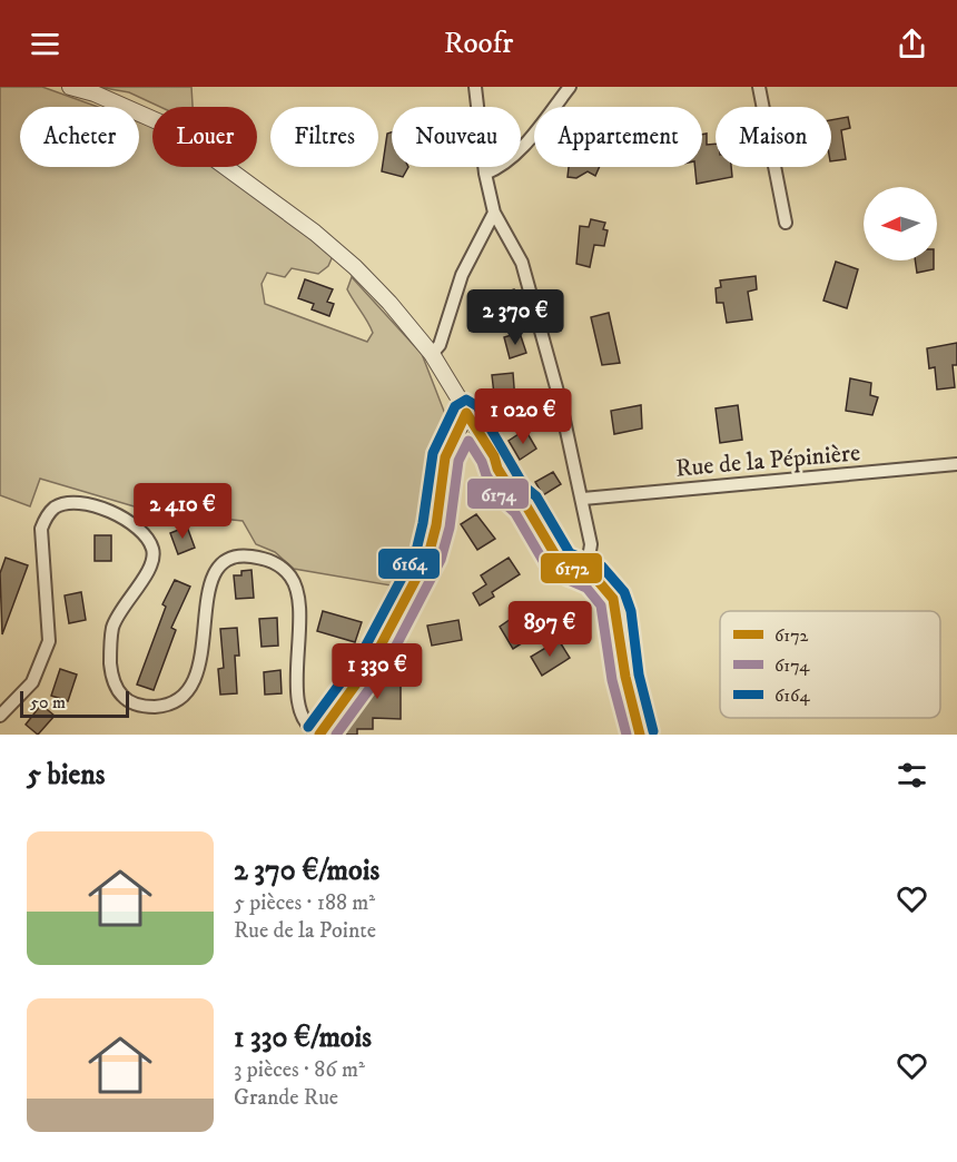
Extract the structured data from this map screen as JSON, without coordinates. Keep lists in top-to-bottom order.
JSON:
{
  "streets": {
    "street": ["Rue de la Pépinière"]
  },
  "lines": ["transit line 6164", "transit line 6172", "transit line 6174"],
  "legend": ["6172", "6174", "6164"],
  "scale_bar": "50 m",
  "north": "left",
  "page": {
    "header": "Roofr",
    "chip": [
      "Acheter",
      "Louer",
      "Filtres",
      "Nouveau",
      "Appartement",
      "Maison"
    ],
    "price": [
      "2 370 €",
      "1 020 €",
      "2 410 €",
      "897 €",
      "1 330 €"
    ],
    "scale": "50 m",
    "heading": "5 biens",
    "list": [
      {
        "name": "2 370 €/mois",
        "note": "5 pièces · 188 m² · Rue de la Pointe"
      },
      {
        "name": "1 330 €/mois",
        "note": "3 pièces · 86 m² · Grande Rue"
      }
    ]
  }
}
